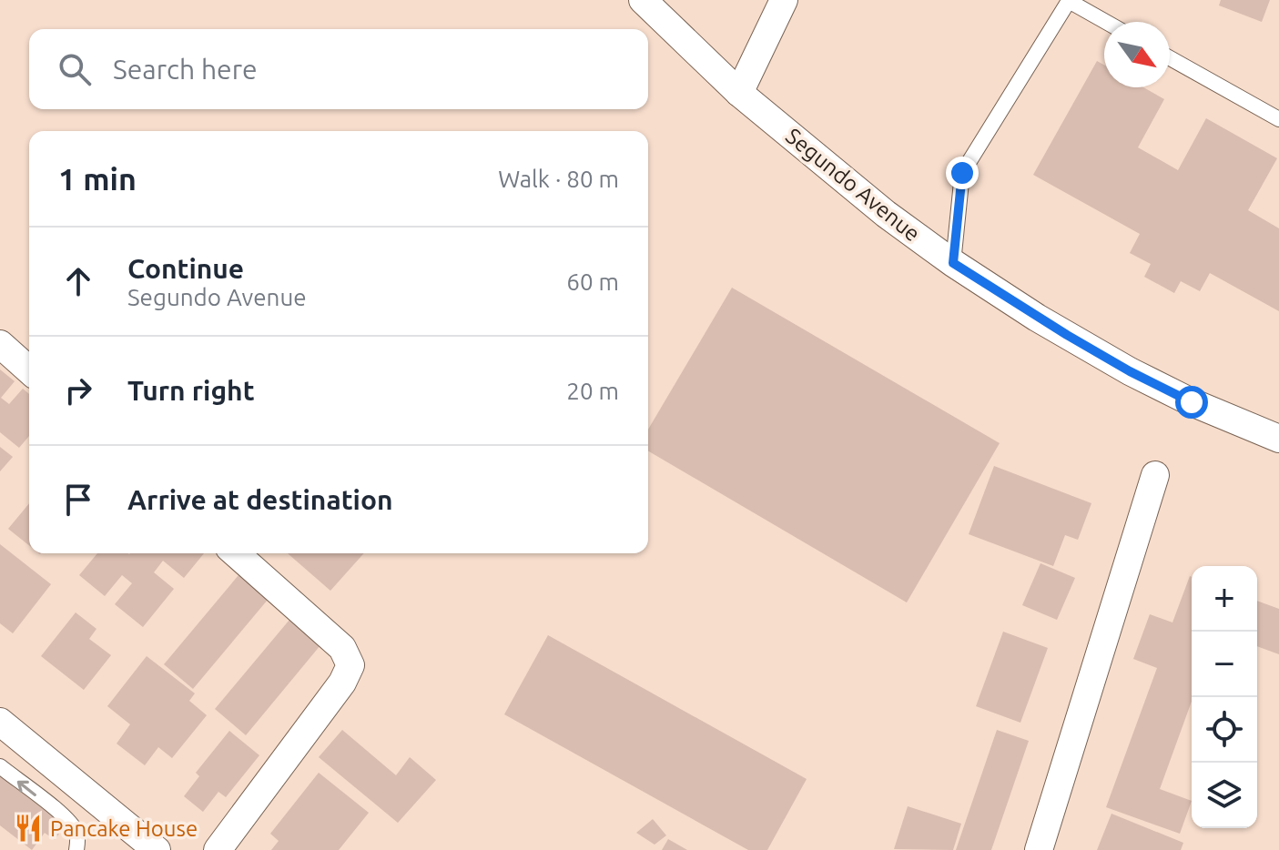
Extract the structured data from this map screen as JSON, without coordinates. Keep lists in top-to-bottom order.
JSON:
{
  "streets": {
    "street": ["Segundo Avenue"]
  },
  "places": {
    "restaurant": ["Pancake House"]
  },
  "north": "bottom right",
  "page": {
    "search": "Search here",
    "heading": ["1 min", "Walk · 80 m"],
    "list": [
      ["Continue", "Segundo Avenue", "60 m"],
      ["Turn right", "20 m"],
      "Arrive at destination"
    ],
    "map_buttons": ["+", "−"]
  }
}
